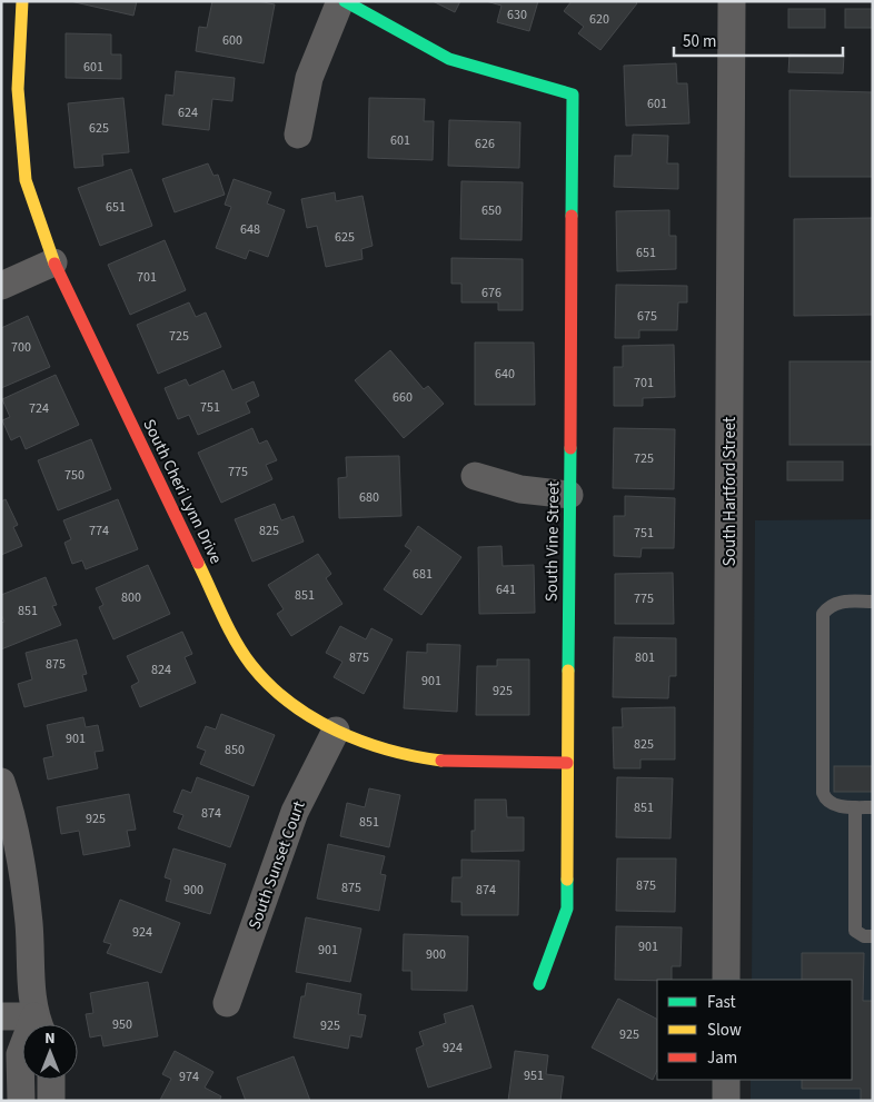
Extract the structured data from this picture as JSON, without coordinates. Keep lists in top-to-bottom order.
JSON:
{
  "streets": {
    "street": [
      "South Cheri Lynn Drive",
      "South Hartford Street",
      "South Vine Street",
      "South Sunset Court"
    ]
  },
  "crossings": [
    ["South Cheri Lynn Drive", "South Vine Street"],
    ["South Cheri Lynn Drive", "South Sunset Court"]
  ],
  "house_numbers": [
    "630",
    "620",
    "600",
    "601",
    "601",
    "624",
    "625",
    "601",
    "626",
    "651",
    "650",
    "648",
    "625",
    "651",
    "701",
    "676",
    "675",
    "725",
    "700",
    "640",
    "701",
    "660",
    "751",
    "724",
    "725",
    "775",
    "750",
    "680",
    "774",
    "825",
    "751",
    "681",
    "641",
    "851",
    "800",
    "775",
    "851",
    "875",
    "801",
    "875",
    "824",
    "901",
    "925",
    "901",
    "825",
    "850",
    "851",
    "874",
    "925",
    "851",
    "875",
    "875",
    "900",
    "874",
    "924",
    "901",
    "901",
    "900",
    "950",
    "925",
    "925",
    "924",
    "951",
    "974"
  ],
  "legend": ["Fast", "Slow", "Jam"],
  "scale_bar": "50 m",
  "north": "top"
}
